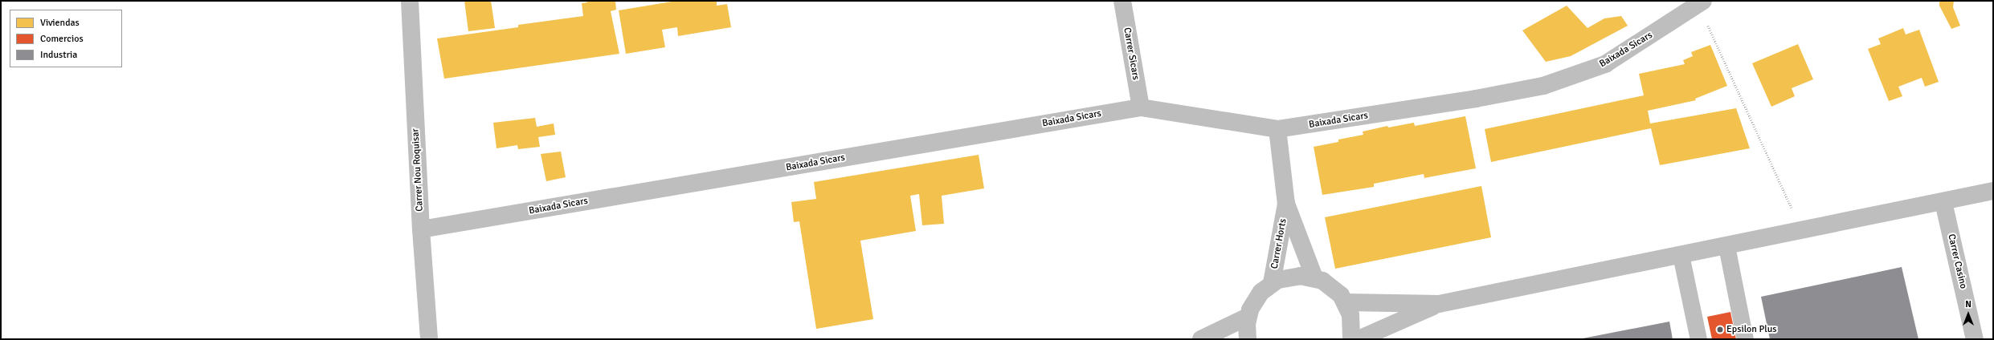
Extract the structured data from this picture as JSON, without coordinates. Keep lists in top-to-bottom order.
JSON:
{
  "streets": {
    "street": [
      "Baixada Sicars",
      "Carrer Sicars",
      "Carrer Nou Roquisar",
      "Carrer Horts",
      "Carrer Casino"
    ]
  },
  "crossings": [
    ["Baixada Sicars", "Carrer Sicars"],
    ["Baixada Sicars", "Carrer Nou Roquisar"],
    ["Baixada Sicars", "Carrer Horts"]
  ],
  "places": ["Epsilon Plus"],
  "legend": ["Viviendas", "Comercios", "Industria"],
  "north": "top"
}
